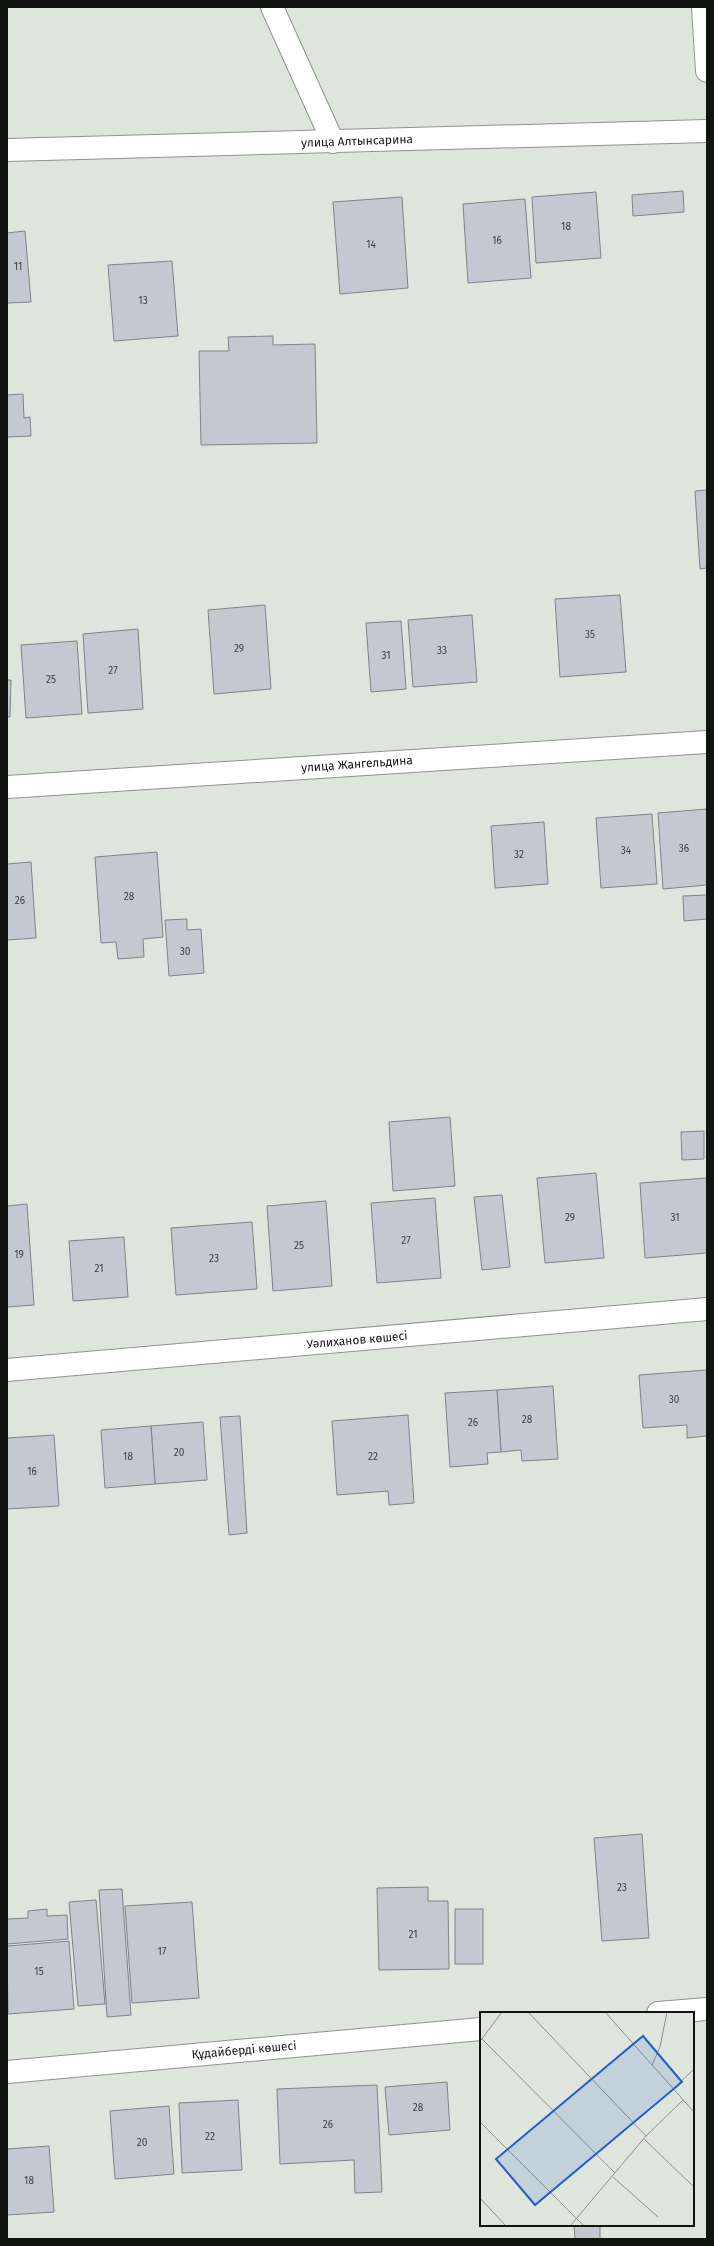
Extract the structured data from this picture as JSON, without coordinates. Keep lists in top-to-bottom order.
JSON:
{
  "streets": {
    "street": [
      "улица Алтынсарина",
      "улица Жангельдина",
      "Уәлиханов көшесі",
      "Құдайберді көшесі"
    ]
  },
  "house_numbers": [
    "18",
    "16",
    "14",
    "11",
    "13",
    "35",
    "29",
    "33",
    "31",
    "27",
    "25",
    "36",
    "34",
    "32",
    "28",
    "26",
    "30",
    "29",
    "31",
    "27",
    "25",
    "19",
    "23",
    "21",
    "30",
    "28",
    "26",
    "20",
    "18",
    "22",
    "16",
    "23",
    "21",
    "17",
    "15",
    "28",
    "26",
    "22",
    "20",
    "18"
  ]
}
